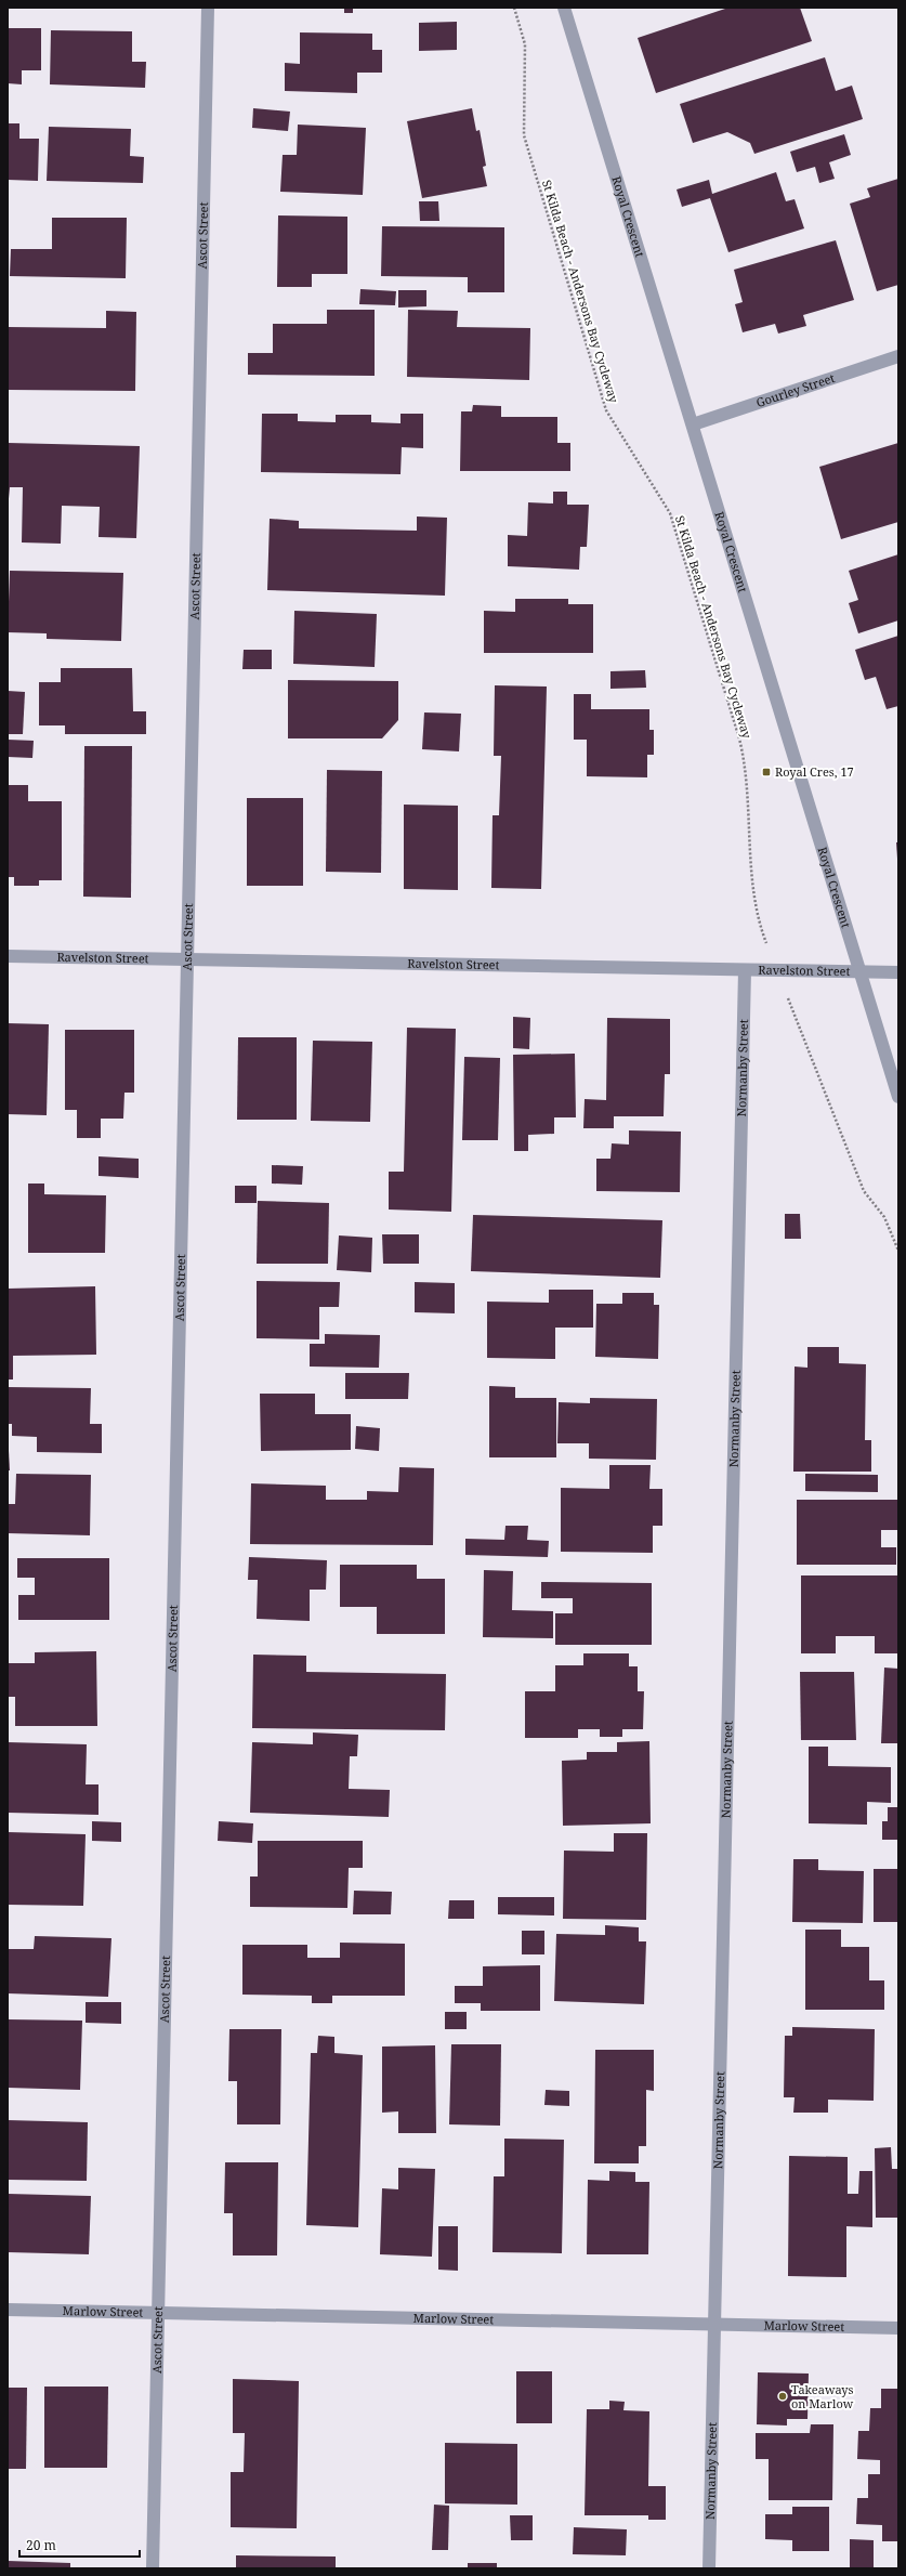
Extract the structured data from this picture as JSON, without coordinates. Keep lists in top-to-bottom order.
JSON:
{
  "streets": {
    "street": [
      "Royal Crescent",
      "Ascot Street",
      "Gourley Street",
      "Ravelston Street",
      "Normanby Street",
      "Marlow Street"
    ],
    "path": ["St Kilda Beach - Andersons Bay Cycleway"]
  },
  "crossings": [
    ["Royal Crescent", "Gourley Street"],
    ["Royal Crescent", "Ravelston Street"],
    ["Ascot Street", "Ravelston Street"],
    ["Ascot Street", "Marlow Street"],
    ["Ravelston Street", "Normanby Street"],
    ["Normanby Street", "Marlow Street"]
  ],
  "places": {
    "transit": ["Royal Cres, 17"],
    "other": ["Takeaways on Marlow"]
  },
  "scale_bar": "20 m"
}
